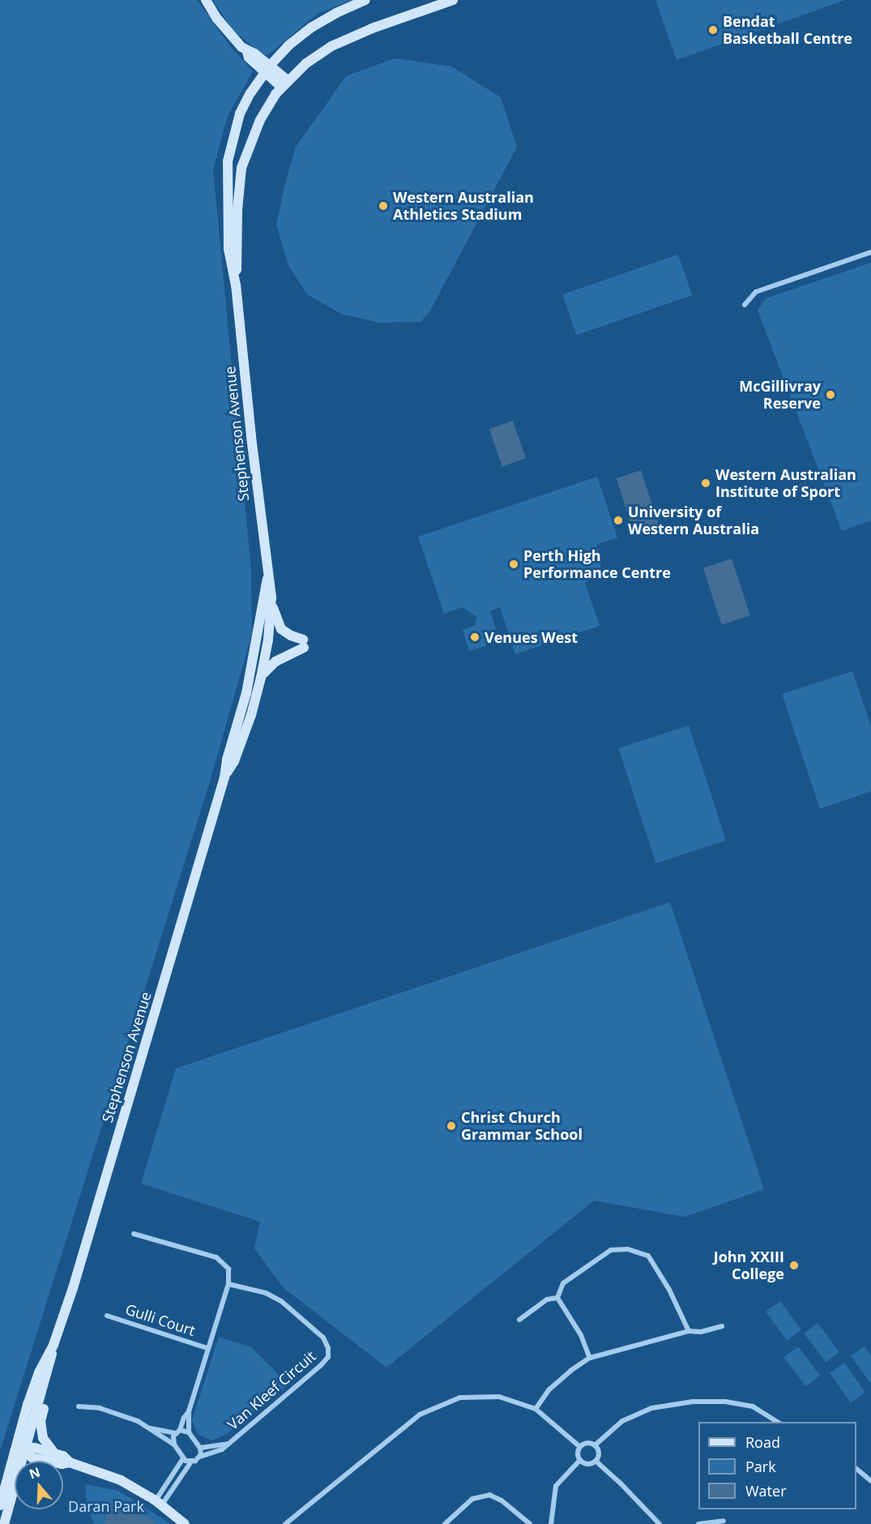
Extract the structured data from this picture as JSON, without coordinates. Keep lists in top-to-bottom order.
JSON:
{
  "streets": {
    "main road": ["Stephenson Avenue"],
    "street": ["Gulli Court", "Van Kleef Circuit"]
  },
  "parks": ["Daran Park"],
  "places": [
    "Bendat Basketball Centre",
    "Western Australian Athletics Stadium",
    "McGillivray Reserve",
    "Western Australian Institute of Sport",
    "University of Western Australia",
    "Perth High Performance Centre",
    "Venues West",
    "Christ Church Grammar School",
    "John XXIII College"
  ],
  "legend": ["Road", "Park", "Water"],
  "north": "top"
}
